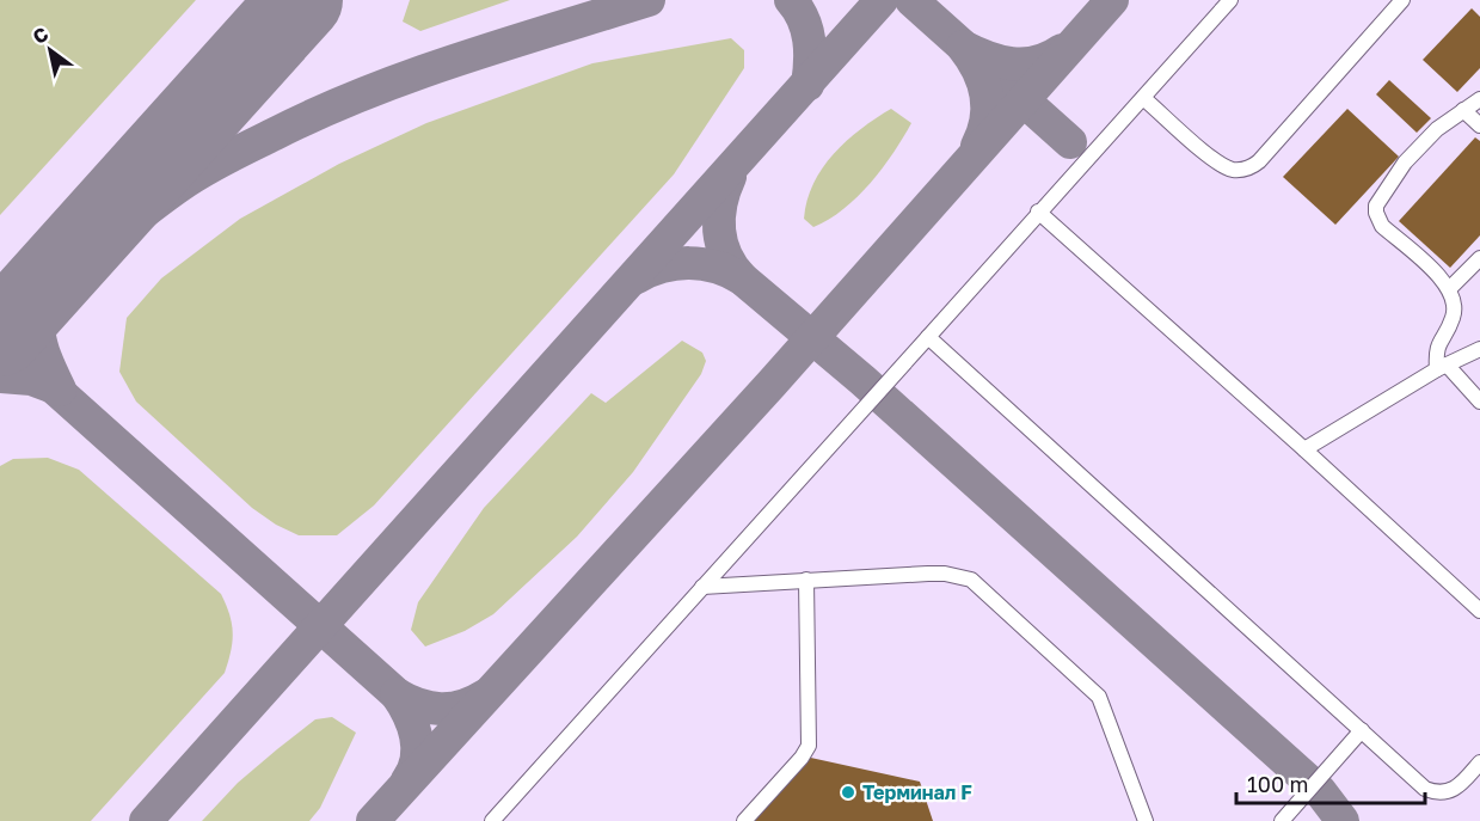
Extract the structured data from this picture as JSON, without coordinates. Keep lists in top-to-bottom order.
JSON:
{
  "places": ["Терминал F"],
  "scale_bar": "100 m",
  "north": "top left"
}
